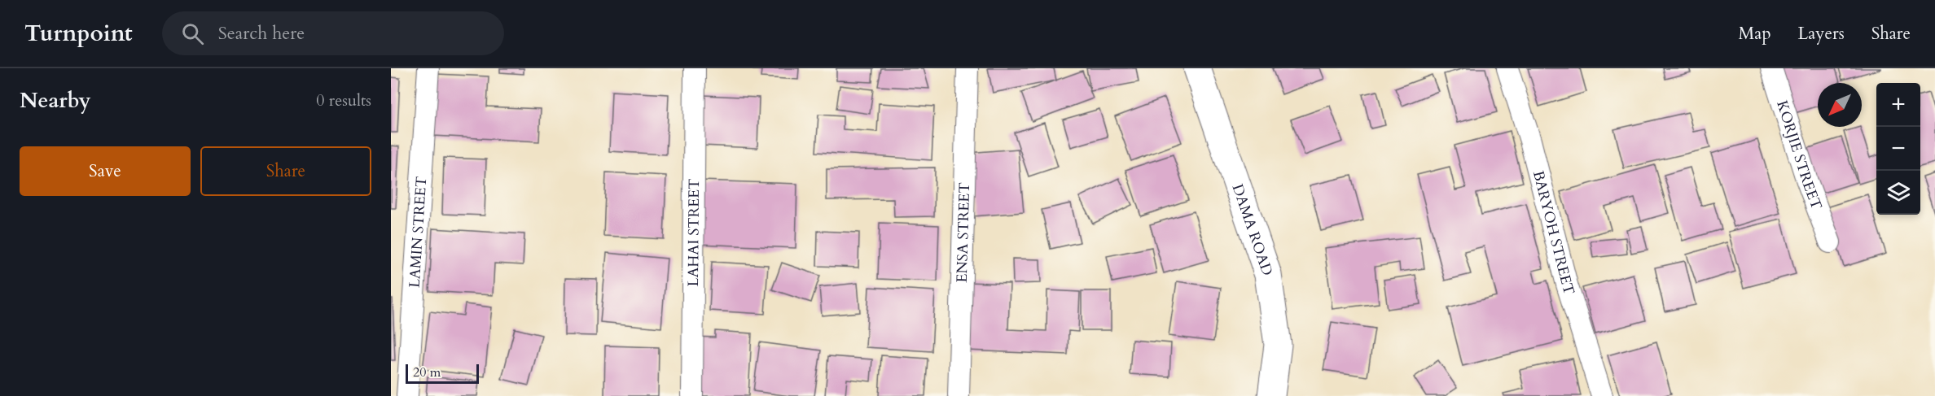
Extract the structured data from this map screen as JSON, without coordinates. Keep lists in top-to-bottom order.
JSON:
{
  "streets": {
    "highway": ["DAMA ROAD"],
    "street": [
      "KORJIE STREET",
      "LAMIN STREET",
      "LAHAI STREET",
      "ENSA STREET",
      "BARYOH STREET"
    ]
  },
  "scale_bar": "20 m",
  "north": "bottom left",
  "page": {
    "header": "Turnpoint",
    "search": "Search here",
    "nav": ["Map", "Layers", "Share"],
    "heading": ["Nearby", "0 results"],
    "map_buttons": ["+", "−"],
    "buttons": ["Save", "Share"],
    "scale": "20 m"
  }
}
